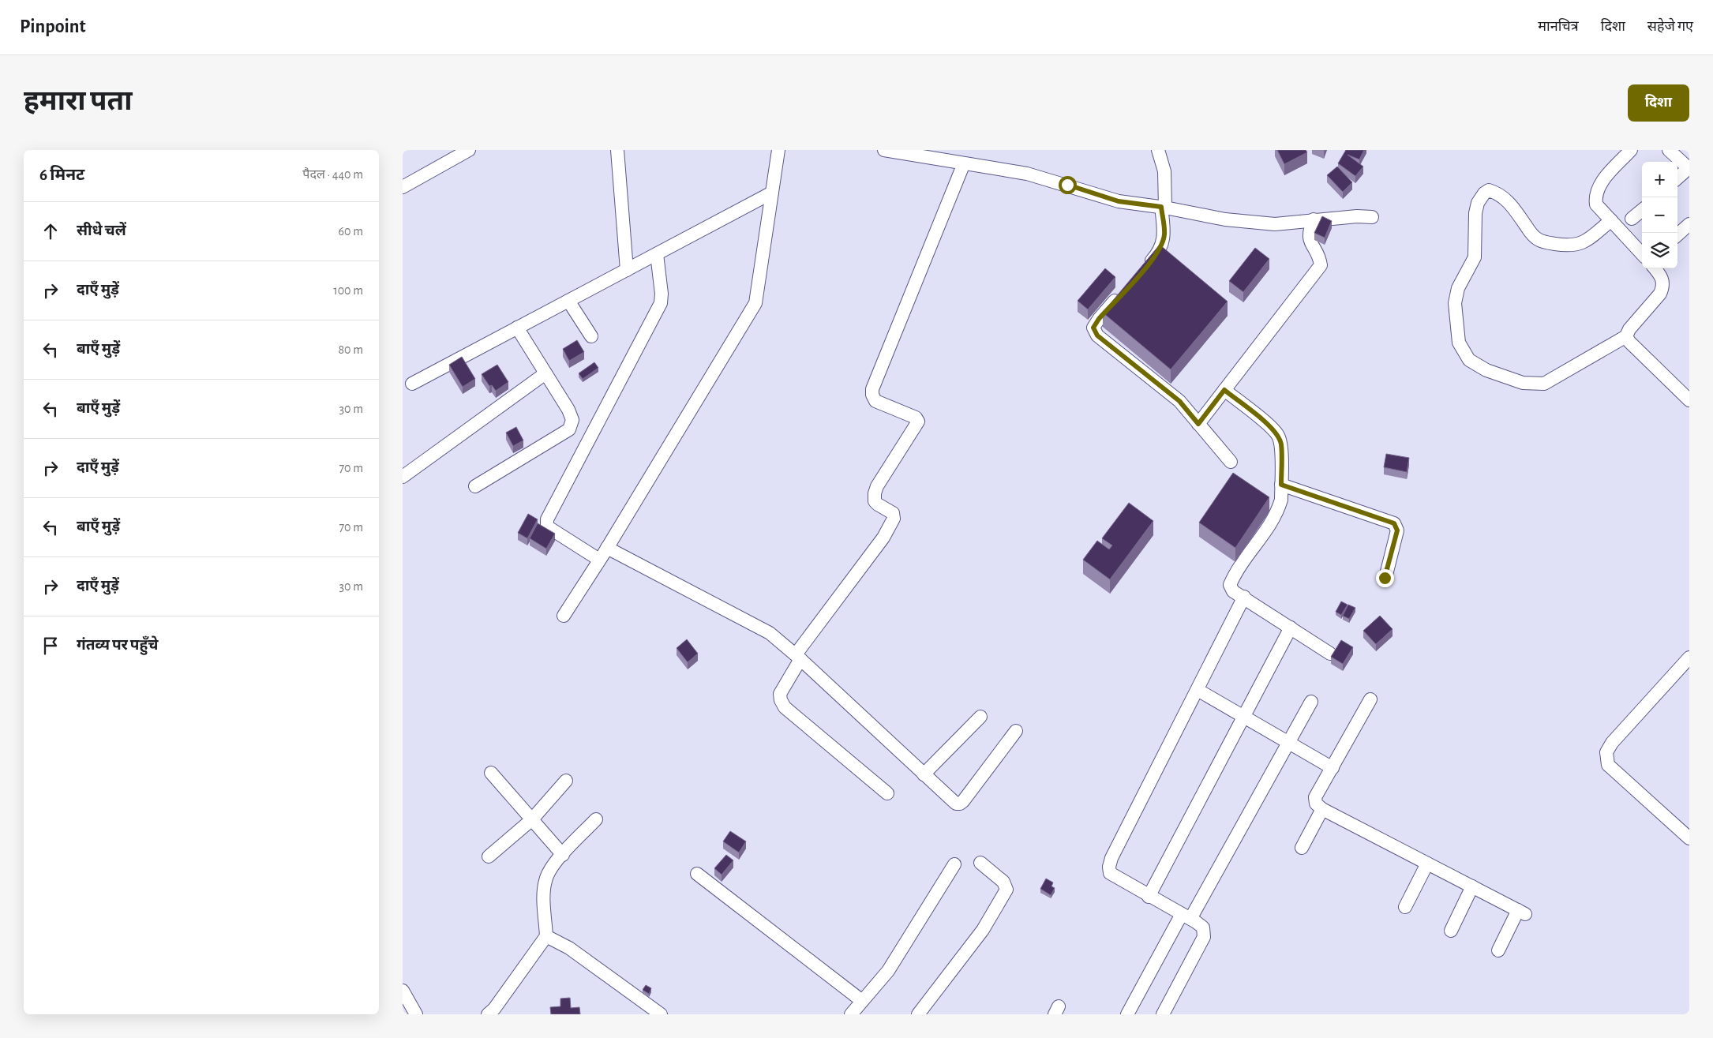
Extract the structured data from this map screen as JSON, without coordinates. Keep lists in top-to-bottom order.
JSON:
{
  "page": {
    "header": "Pinpoint",
    "nav": ["मानचित्र", "दिशा", "सहेजे गए"],
    "buttons": "दिशा",
    "title": "हमारा पता",
    "heading": ["6 मिनट", "पैदल · 440 m"],
    "map_buttons": ["+", "−"],
    "list": [
      ["सीधे चलें", "60 m"],
      ["दाएँ मुड़ें", "100 m"],
      ["बाएँ मुड़ें", "80 m"],
      ["बाएँ मुड़ें", "30 m"],
      ["दाएँ मुड़ें", "70 m"],
      ["बाएँ मुड़ें", "70 m"],
      ["दाएँ मुड़ें", "30 m"],
      "गंतव्य पर पहुँचे"
    ]
  }
}
